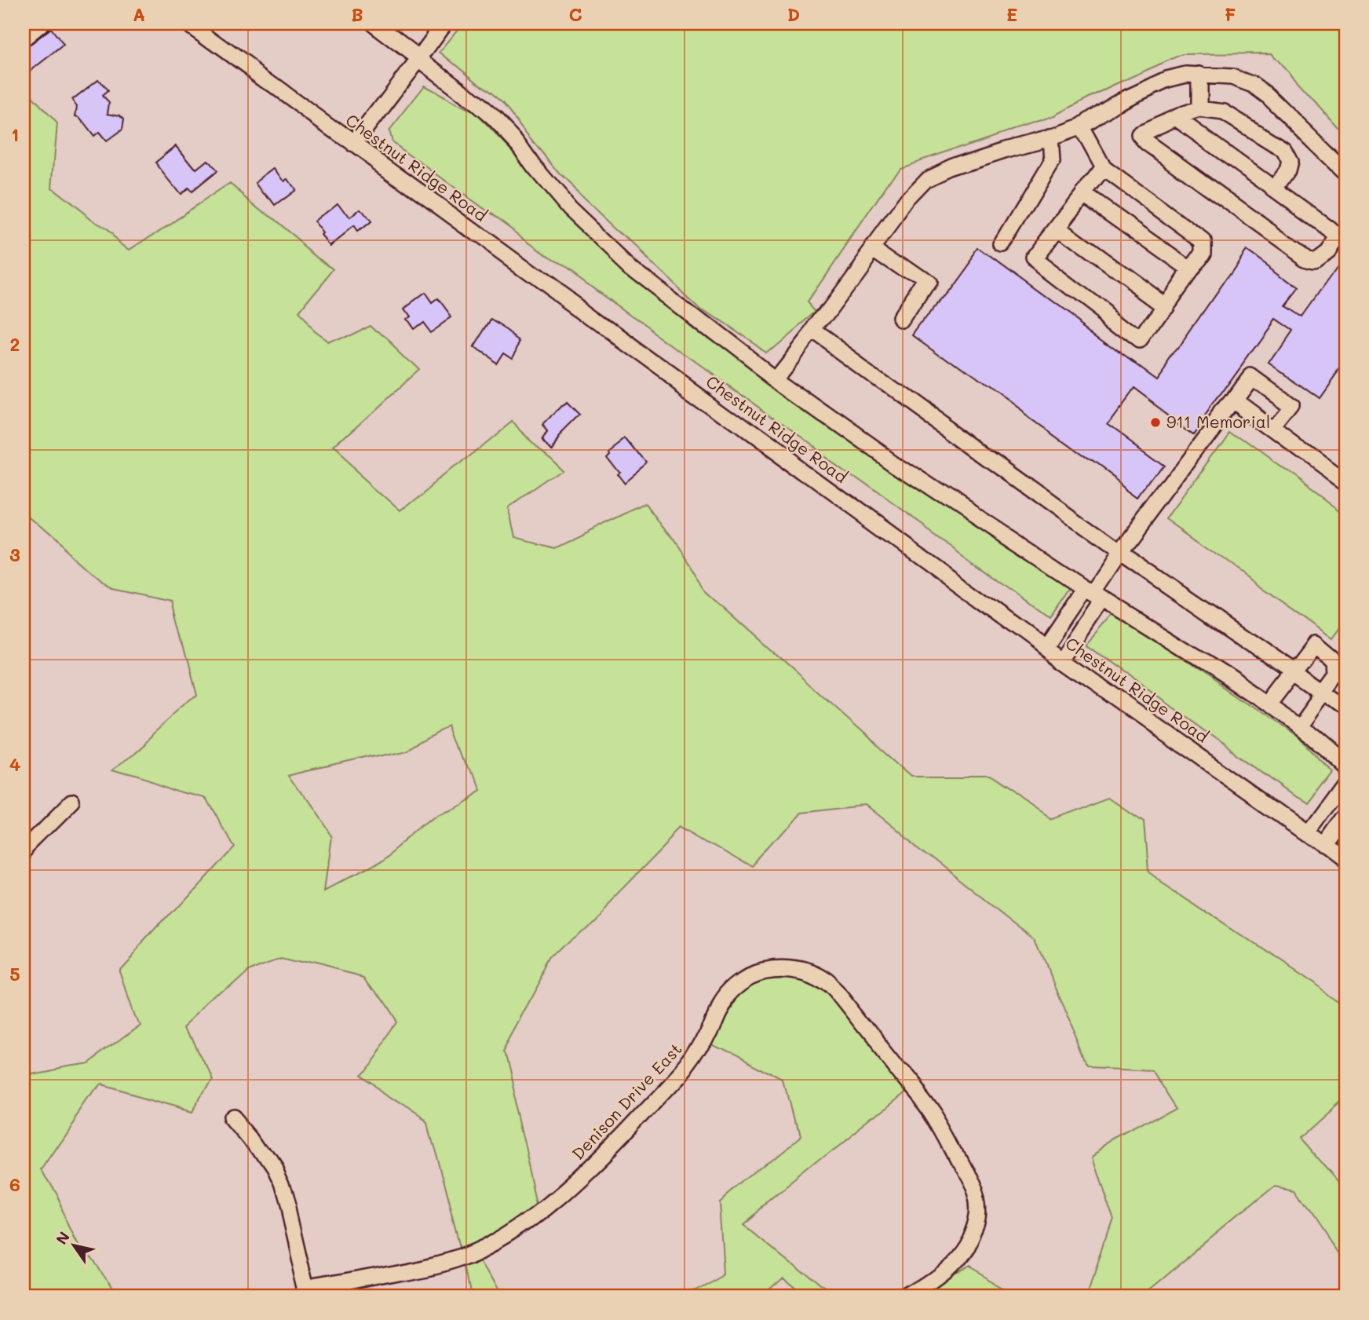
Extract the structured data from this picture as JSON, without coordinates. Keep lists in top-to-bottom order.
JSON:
{
  "streets": {
    "street": ["Chestnut Ridge Road", "Denison Drive East"]
  },
  "places": ["911 Memorial"],
  "north": "top left",
  "grid": {
    "columns": [
      "A",
      "B",
      "C",
      "D",
      "E",
      "F"
    ],
    "rows": [
      "1",
      "2",
      "3",
      "4",
      "5",
      "6"
    ]
  }
}
